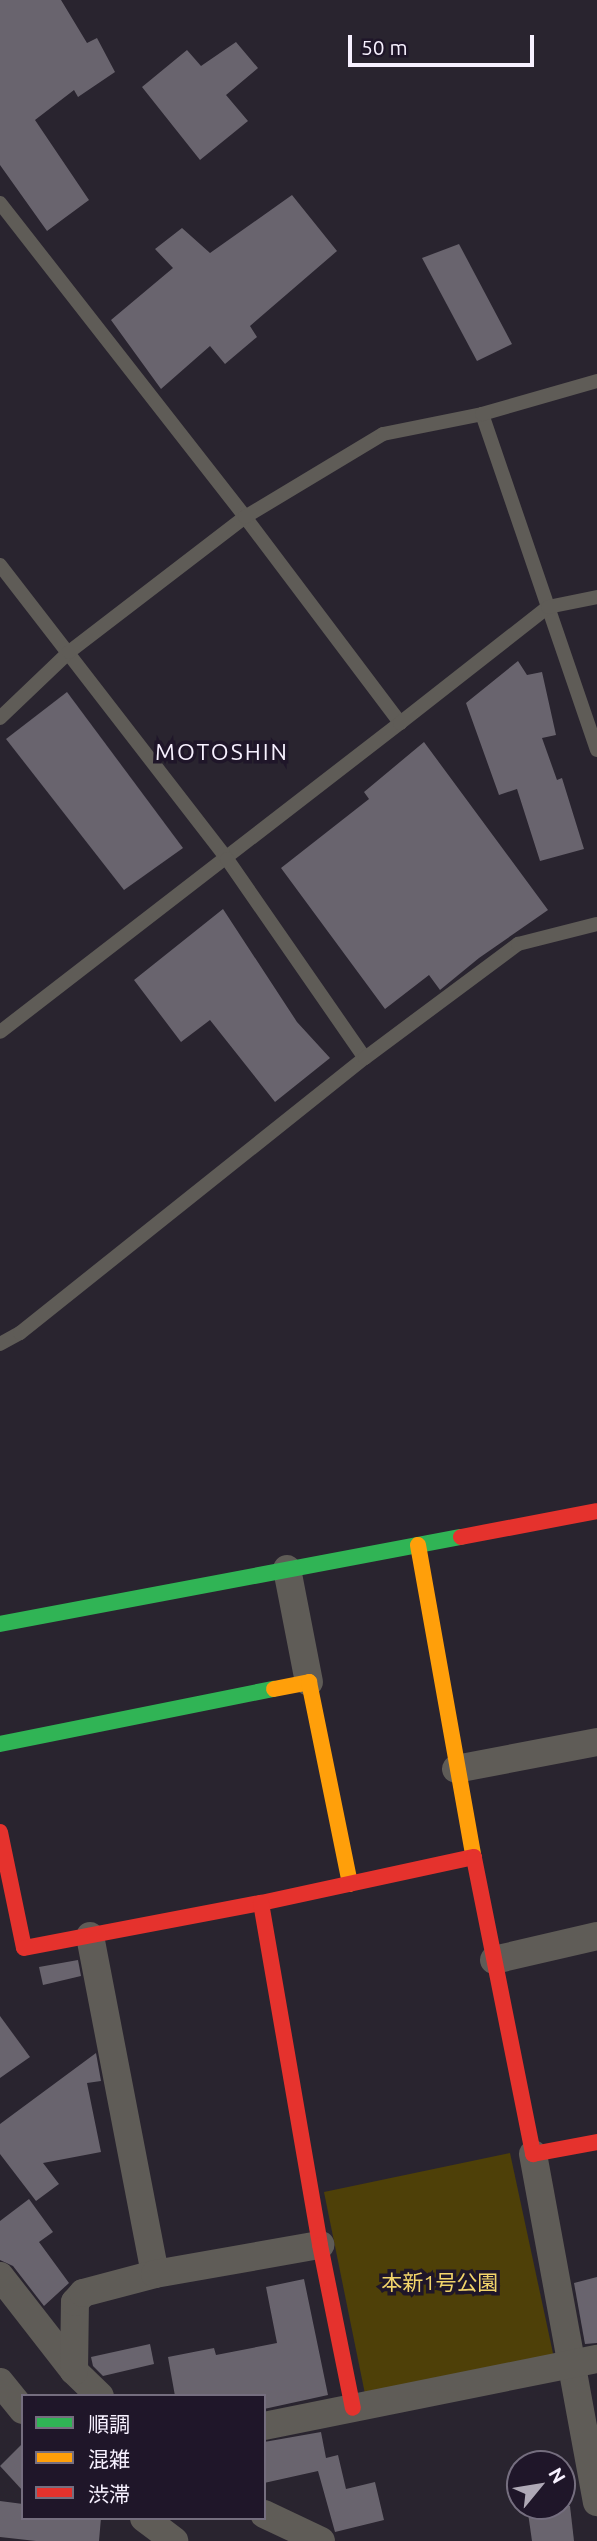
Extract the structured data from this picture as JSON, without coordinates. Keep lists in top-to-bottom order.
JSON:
{
  "districts": ["MOTOSHIN"],
  "parks": ["本新1号公園"],
  "legend": ["順調", "混雑", "渋滞"],
  "scale_bar": "50 m",
  "north": "top right"
}
